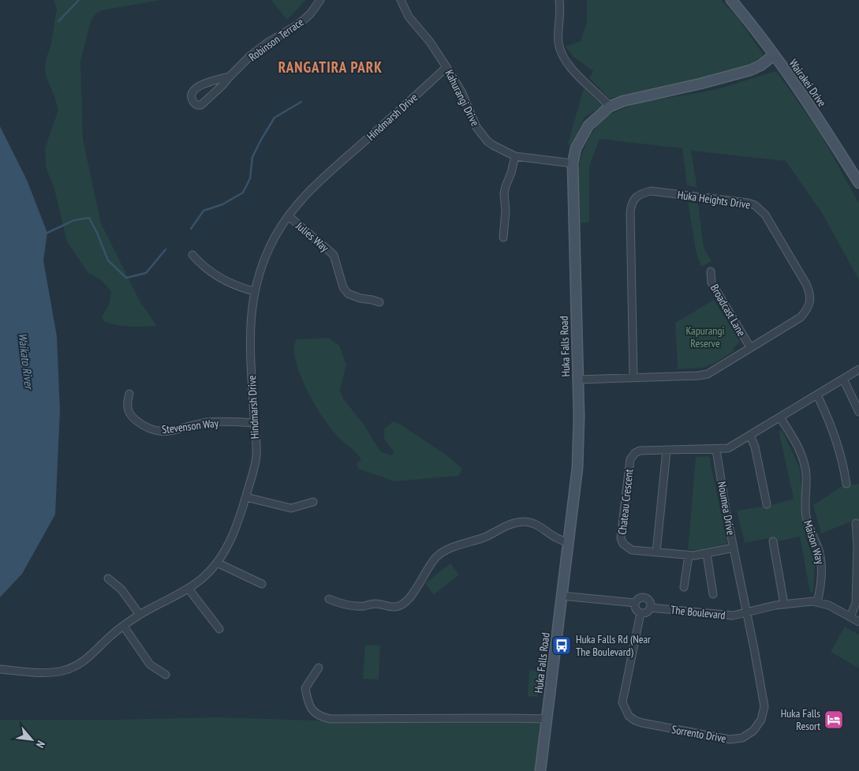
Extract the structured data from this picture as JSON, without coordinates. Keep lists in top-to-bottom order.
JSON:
{
  "streets": {
    "street": [
      "Robinson Terrace",
      "Wairakei Drive",
      "Kahurangi Drive",
      "Hindmarsh Drive",
      "Huka Heights Drive",
      "Julies Way",
      "Broadcast Lane",
      "Huka Falls Road",
      "Stevenson Way",
      "Chateau Crescent",
      "Noumea Drive",
      "Maison Way",
      "The Boulevard",
      "Sorrento Drive"
    ]
  },
  "crossings": [
    ["Wairakei Drive", "Huka Falls Road"],
    ["Kahurangi Drive", "Hindmarsh Drive"],
    ["Kahurangi Drive", "Huka Falls Road"],
    ["Hindmarsh Drive", "Julies Way"],
    ["Hindmarsh Drive", "Stevenson Way"],
    ["Huka Heights Drive", "Broadcast Lane"],
    ["Huka Heights Drive", "Huka Falls Road"],
    ["Huka Falls Road", "The Boulevard"],
    ["Chateau Crescent", "Noumea Drive"],
    ["Noumea Drive", "The Boulevard"],
    ["Noumea Drive", "Sorrento Drive"],
    ["The Boulevard", "Sorrento Drive"]
  ],
  "districts": ["RANGATIRA PARK"],
  "water": ["Waikato River"],
  "parks": ["Kapurangi Reserve"],
  "places": {
    "bus stop": ["Huka Falls Rd (Near The Boulevard)"],
    "hotel": ["Huka Falls Resort"]
  },
  "north": "bottom right"
}
